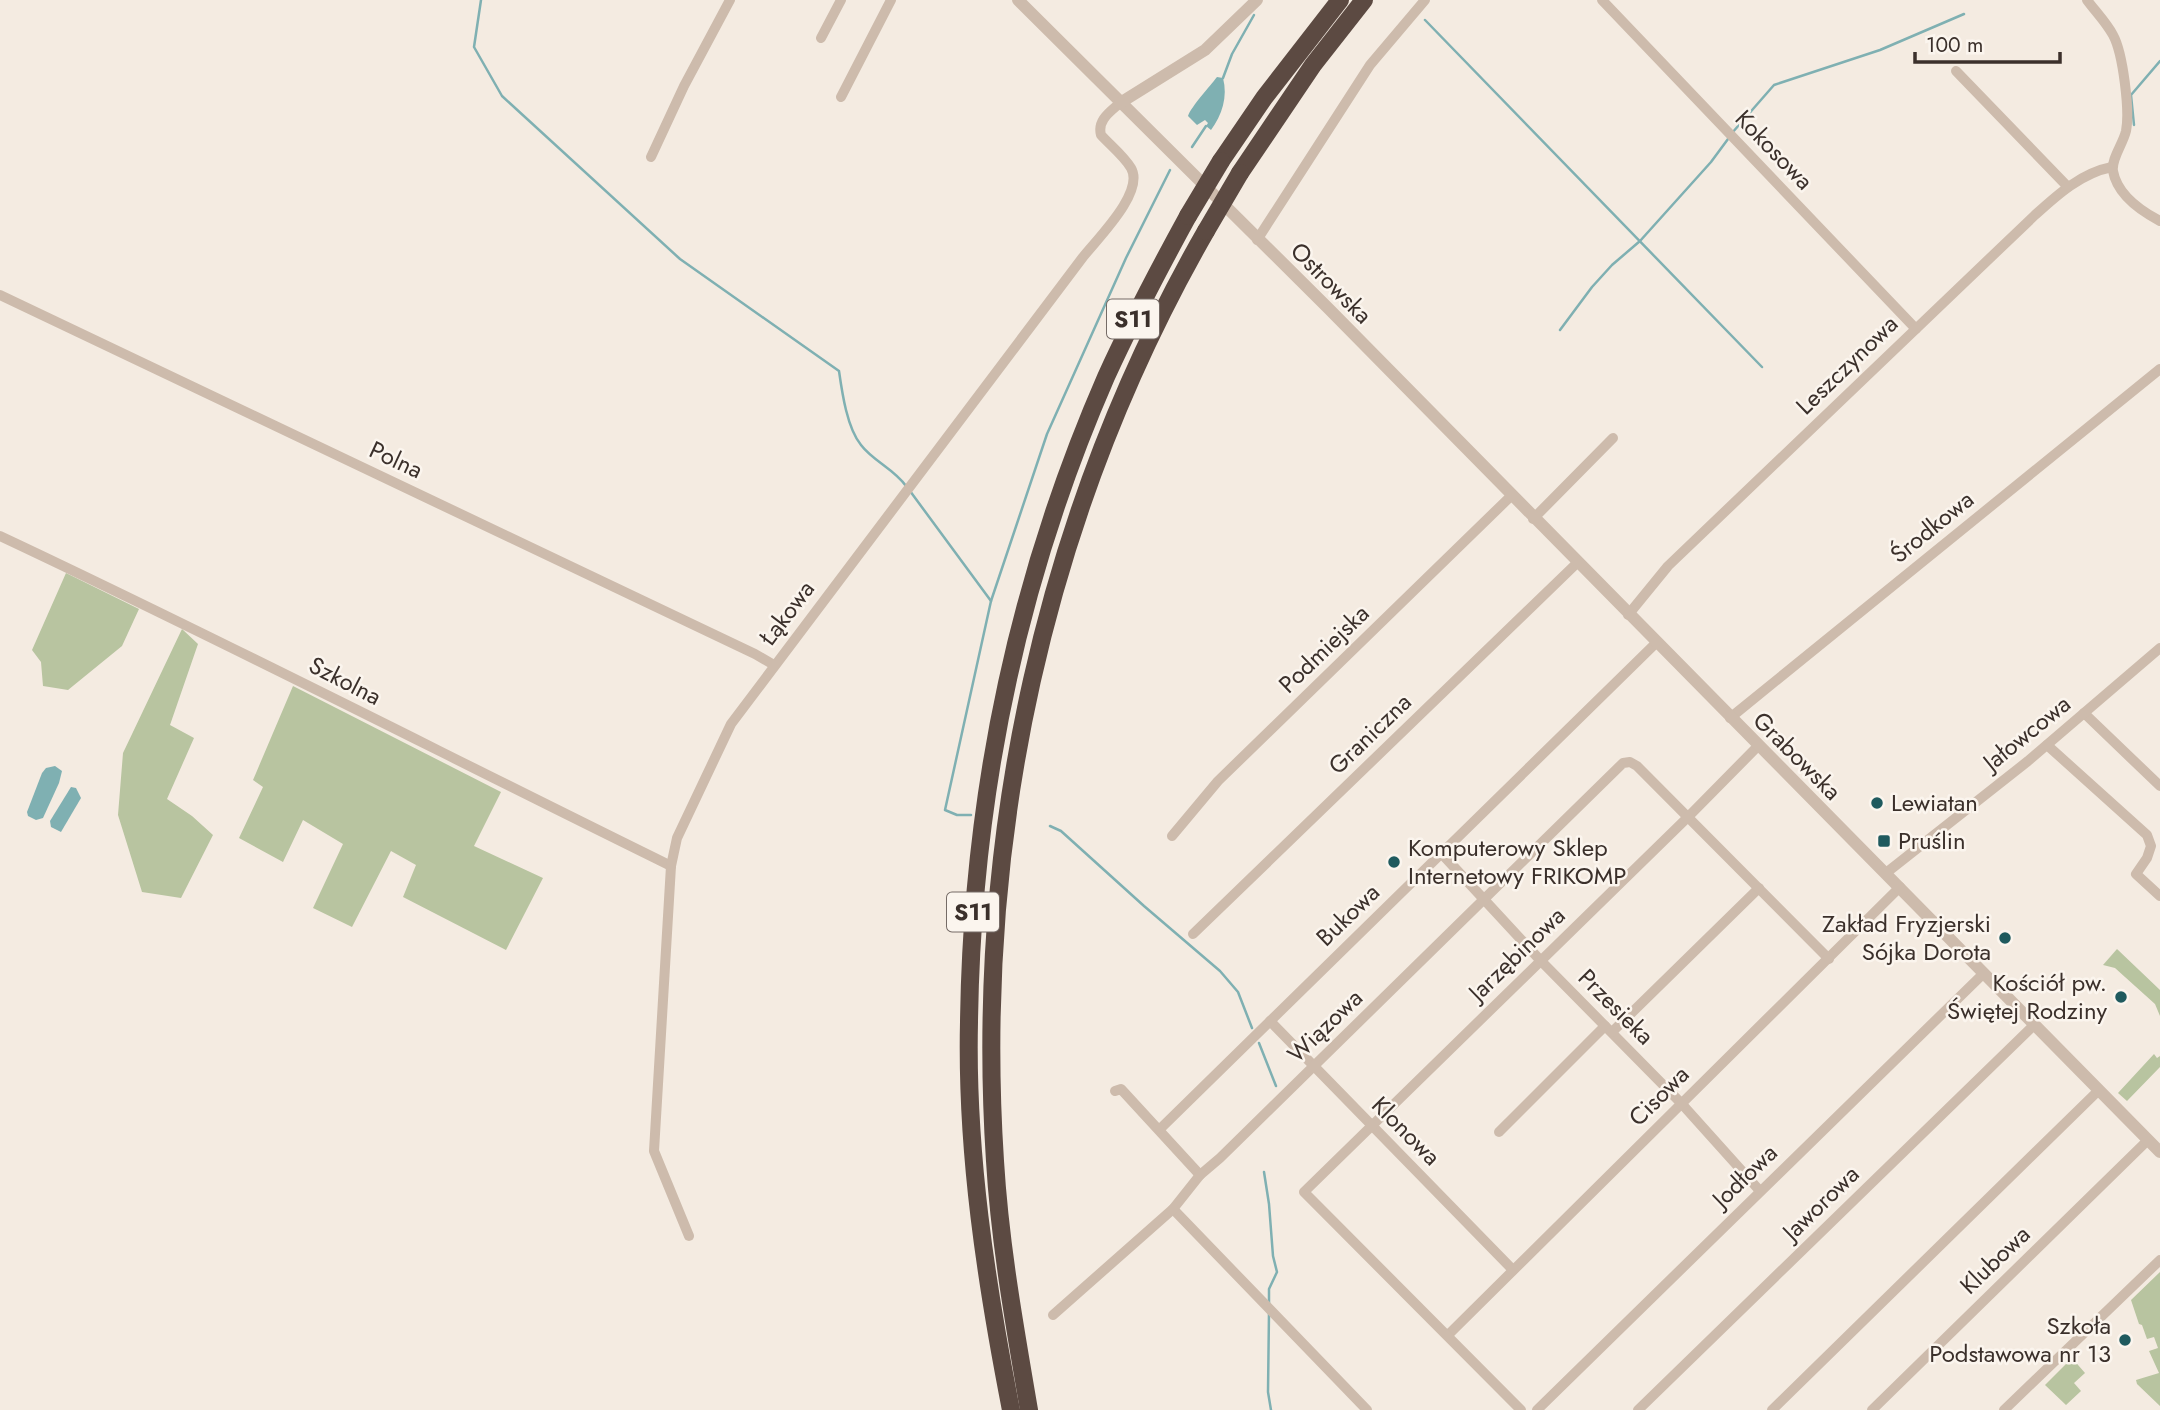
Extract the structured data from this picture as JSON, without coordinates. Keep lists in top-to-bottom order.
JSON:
{
  "streets": {
    "highway": ["S11"],
    "street": [
      "Kokosowa",
      "Ostrowska",
      "Leszczynowa",
      "Polna",
      "Środkowa",
      "Łąkowa",
      "Podmiejska",
      "Szkolna",
      "Jałowcowa",
      "Graniczna",
      "Grabowska",
      "Bukowa",
      "Jarzębinowa",
      "Przesieka",
      "Wiązowa",
      "Cisowa",
      "Klonowa",
      "Jodłowa",
      "Jaworowa",
      "Klubowa"
    ]
  },
  "crossings": [
    ["Kokosowa", "Leszczynowa"],
    ["Ostrowska", "Łąkowa"],
    ["Ostrowska", "Podmiejska"],
    ["Ostrowska", "Graniczna"],
    ["Ostrowska", "Grabowska"],
    ["Leszczynowa", "Grabowska"],
    ["Polna", "Łąkowa"],
    ["Środkowa", "Grabowska"],
    ["Łąkowa", "Szkolna"],
    ["Jałowcowa", "Grabowska"],
    ["Grabowska", "Bukowa"],
    ["Grabowska", "Jarzębinowa"],
    ["Grabowska", "Cisowa"],
    ["Grabowska", "Jodłowa"],
    ["Grabowska", "Jaworowa"],
    ["Grabowska", "Klubowa"],
    ["Bukowa", "Przesieka"],
    ["Bukowa", "Klonowa"],
    ["Jarzębinowa", "Przesieka"],
    ["Jarzębinowa", "Wiązowa"],
    ["Jarzębinowa", "Cisowa"],
    ["Jarzębinowa", "Klonowa"],
    ["Przesieka", "Wiązowa"],
    ["Przesieka", "Cisowa"],
    ["Przesieka", "Jodłowa"],
    ["Wiązowa", "Klonowa"],
    ["Cisowa", "Klonowa"]
  ],
  "places": {
    "other": [
      "Lewiatan",
      "Komputerowy Sklep Internetowy FRIKOMP",
      "Zakład Fryzjerski Sójka Dorota",
      "Kościół pw. Świętej Rodziny",
      "Szkoła Podstawowa nr 13"
    ],
    "transit": ["Pruślin"]
  },
  "scale_bar": "100 m"
}
